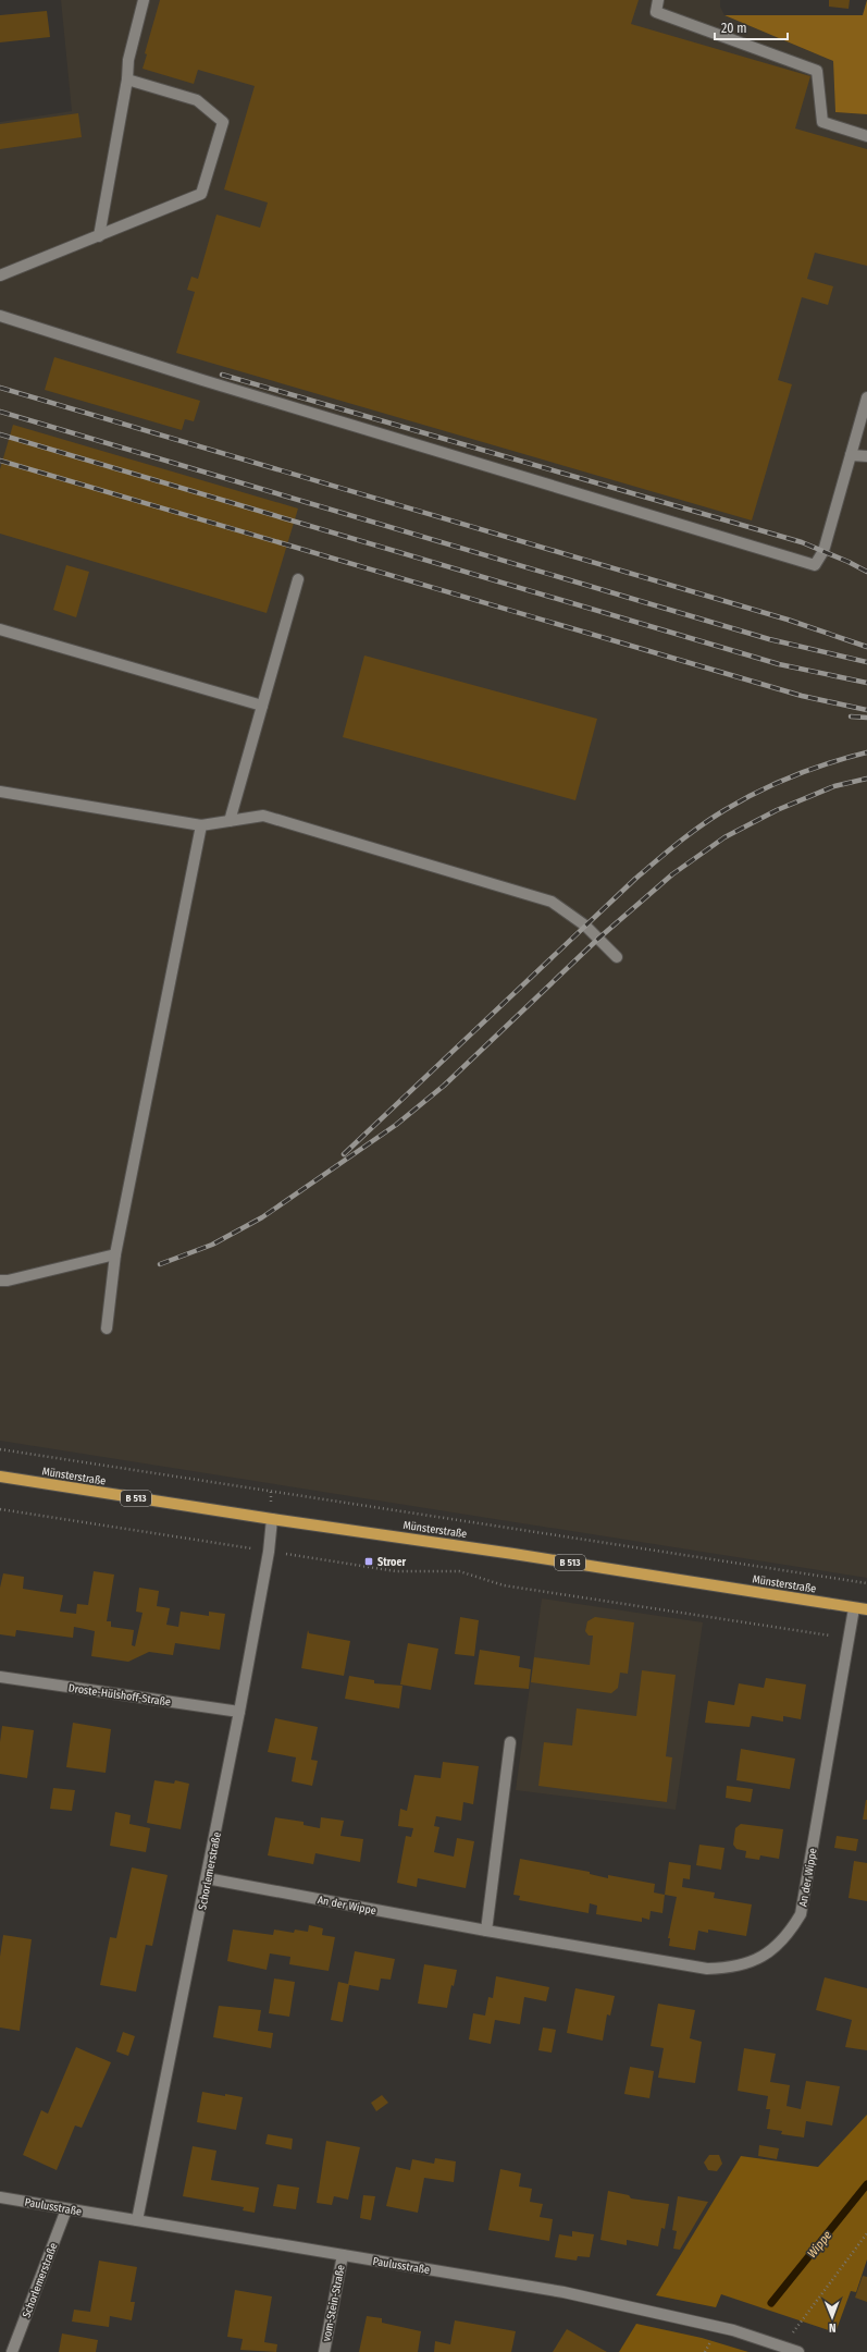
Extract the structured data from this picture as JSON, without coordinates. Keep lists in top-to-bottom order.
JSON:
{
  "streets": {
    "main road": ["Münsterstraße", "B 513"],
    "street": [
      "Droste-Hülshoff-Straße",
      "Schorlemerstraße",
      "An der Wippe",
      "Paulusstraße",
      "vom-Stein-Straße"
    ]
  },
  "crossings": [
    ["Münsterstraße", "Schorlemerstraße"],
    ["Münsterstraße", "An der Wippe"],
    ["Droste-Hülshoff-Straße", "Schorlemerstraße"],
    ["Schorlemerstraße", "An der Wippe"],
    ["Schorlemerstraße", "Paulusstraße"],
    ["Paulusstraße", "vom-Stein-Straße"]
  ],
  "water": ["Wippe"],
  "places": {
    "transit": ["Stroer"]
  },
  "scale_bar": "20 m",
  "north": "bottom"
}
